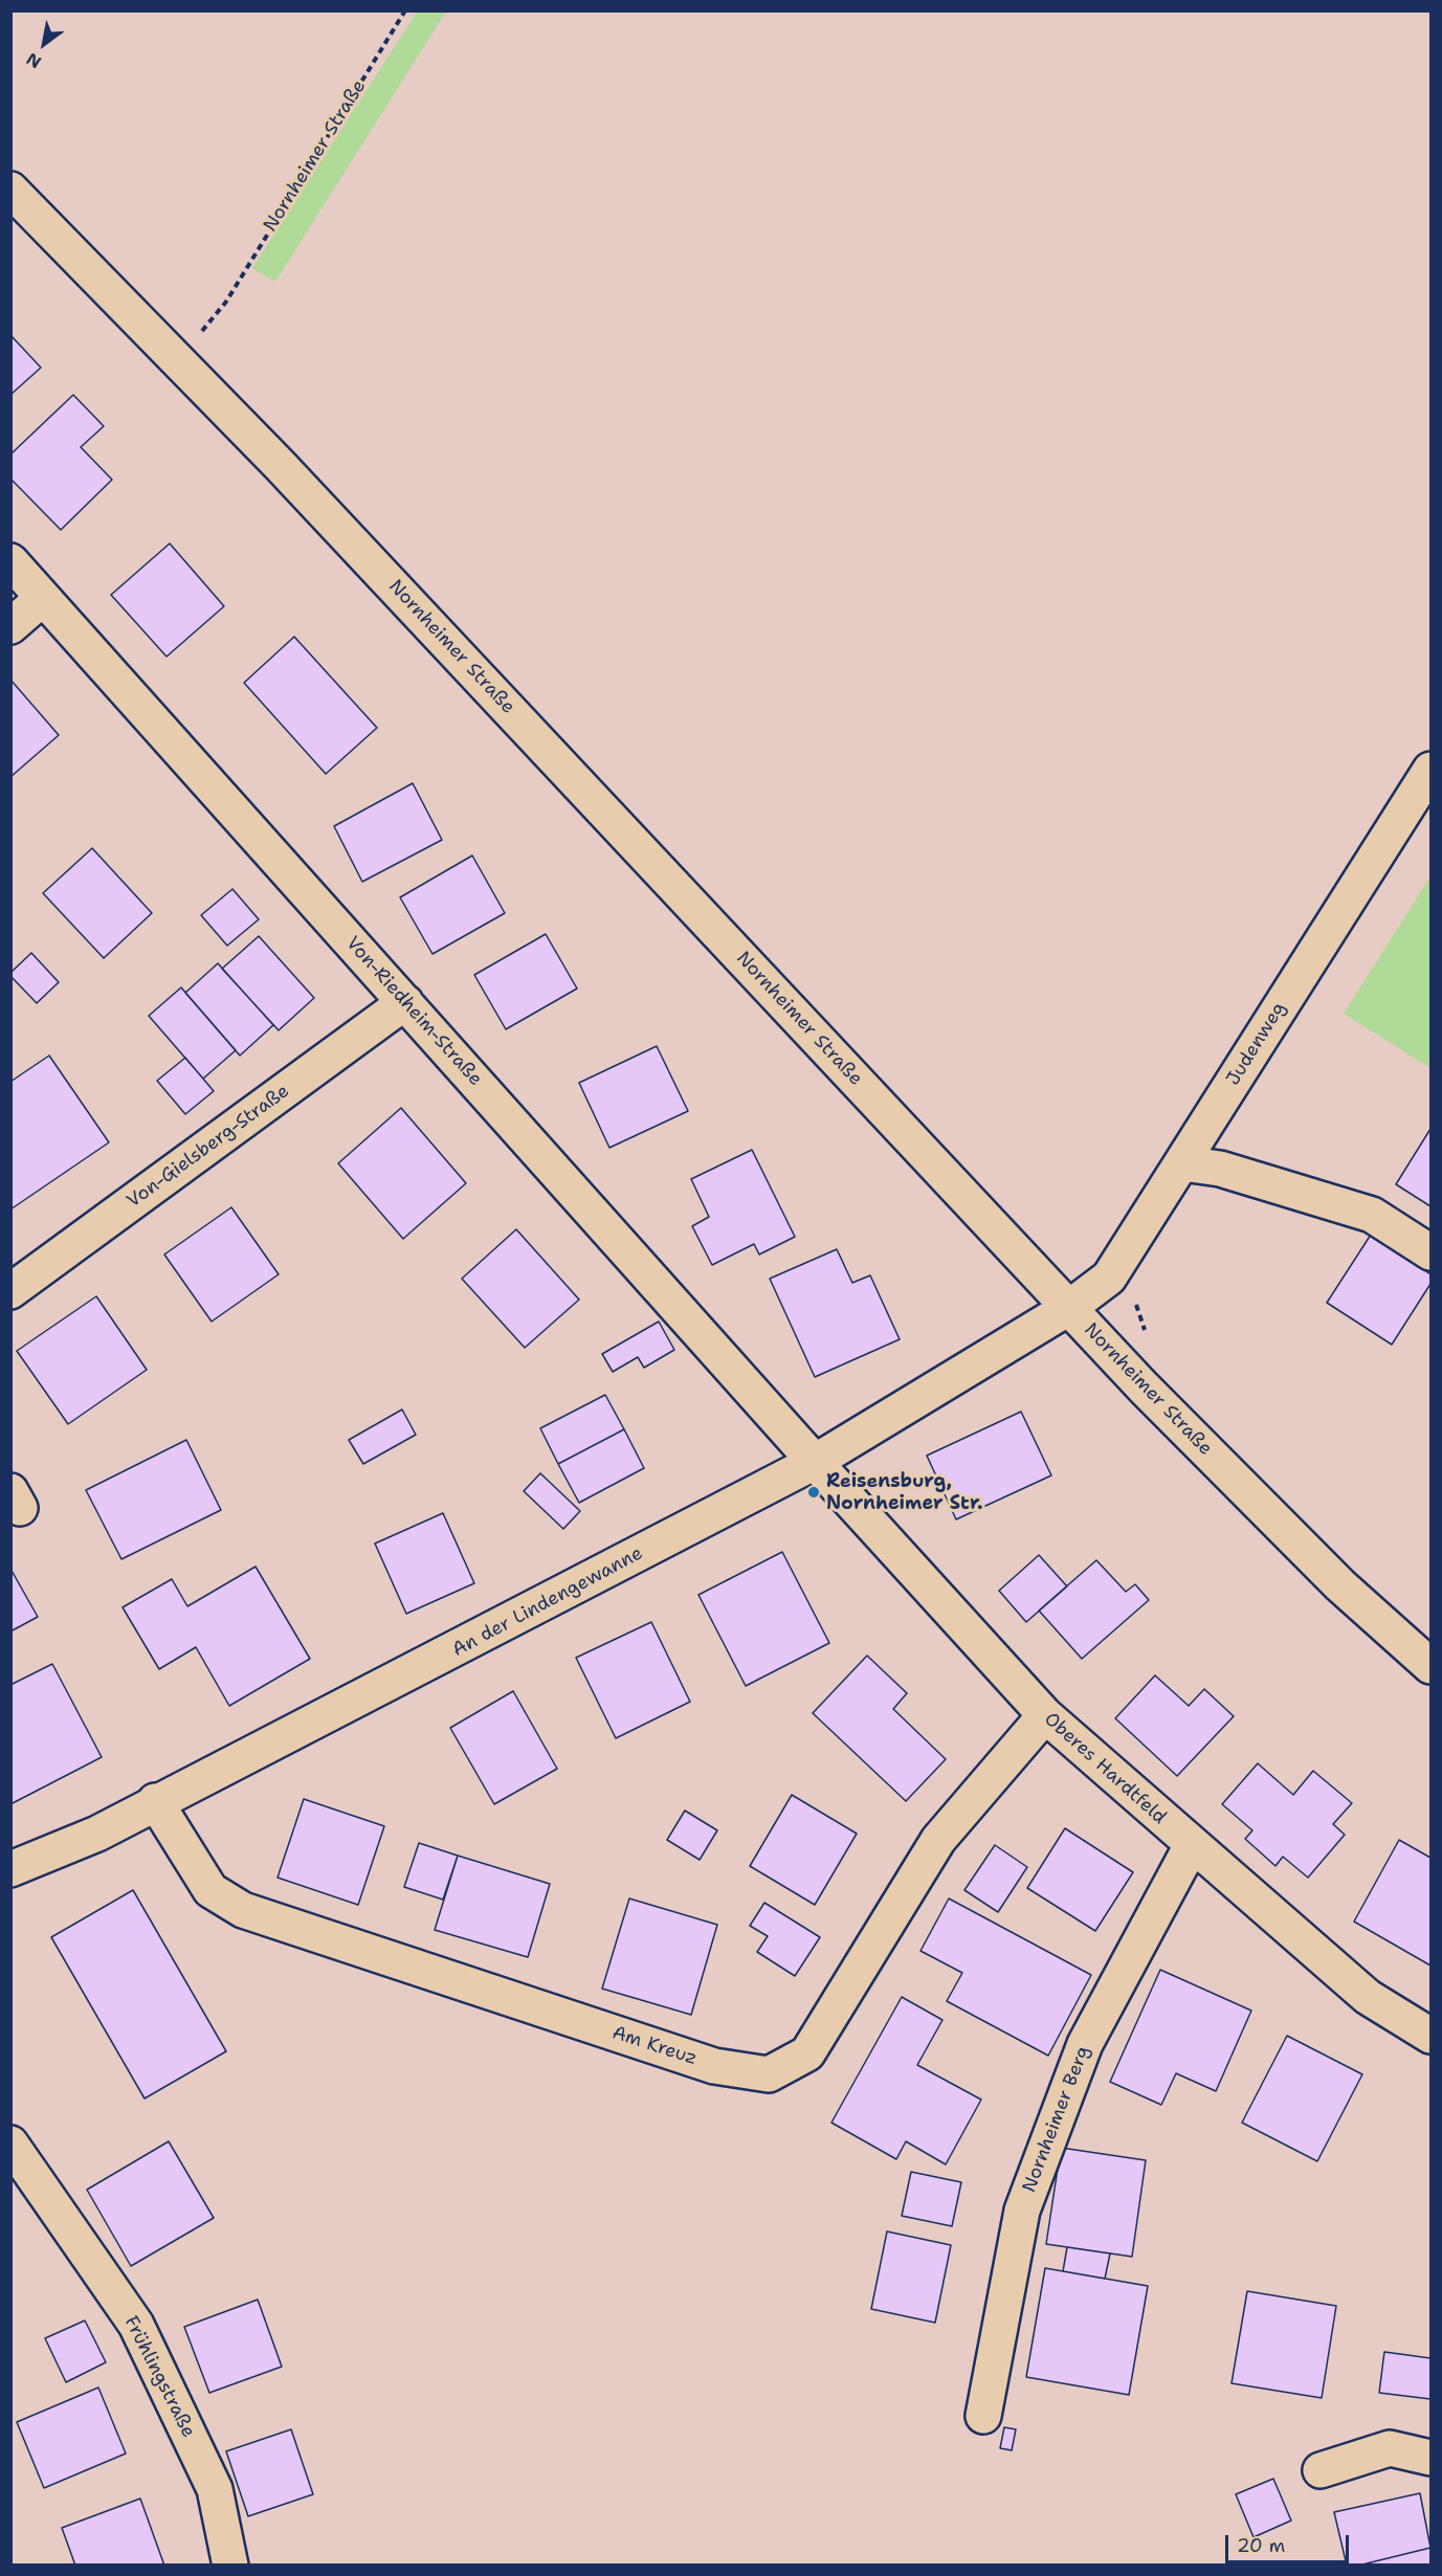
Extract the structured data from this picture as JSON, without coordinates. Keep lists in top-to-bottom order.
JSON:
{
  "streets": {
    "street": [
      "Nornheimer Straße",
      "Von-Riedheim-Straße",
      "Judenweg",
      "Von-Gielsberg-Straße",
      "An der Lindengewanne",
      "Oberes Hardtfeld",
      "Am Kreuz",
      "Nornheimer Berg",
      "Frühlingstraße"
    ]
  },
  "crossings": [
    ["Nornheimer Straße", "Judenweg"],
    ["Nornheimer Straße", "An der Lindengewanne"],
    ["Von-Riedheim-Straße", "Von-Gielsberg-Straße"],
    ["Von-Riedheim-Straße", "An der Lindengewanne"],
    ["Von-Riedheim-Straße", "Oberes Hardtfeld"],
    ["Judenweg", "An der Lindengewanne"],
    ["An der Lindengewanne", "Oberes Hardtfeld"],
    ["An der Lindengewanne", "Am Kreuz"],
    ["Oberes Hardtfeld", "Am Kreuz"],
    ["Oberes Hardtfeld", "Nornheimer Berg"]
  ],
  "places": ["Reisensburg, Nornheimer Str."],
  "scale_bar": "20 m",
  "north": "bottom left"
}
